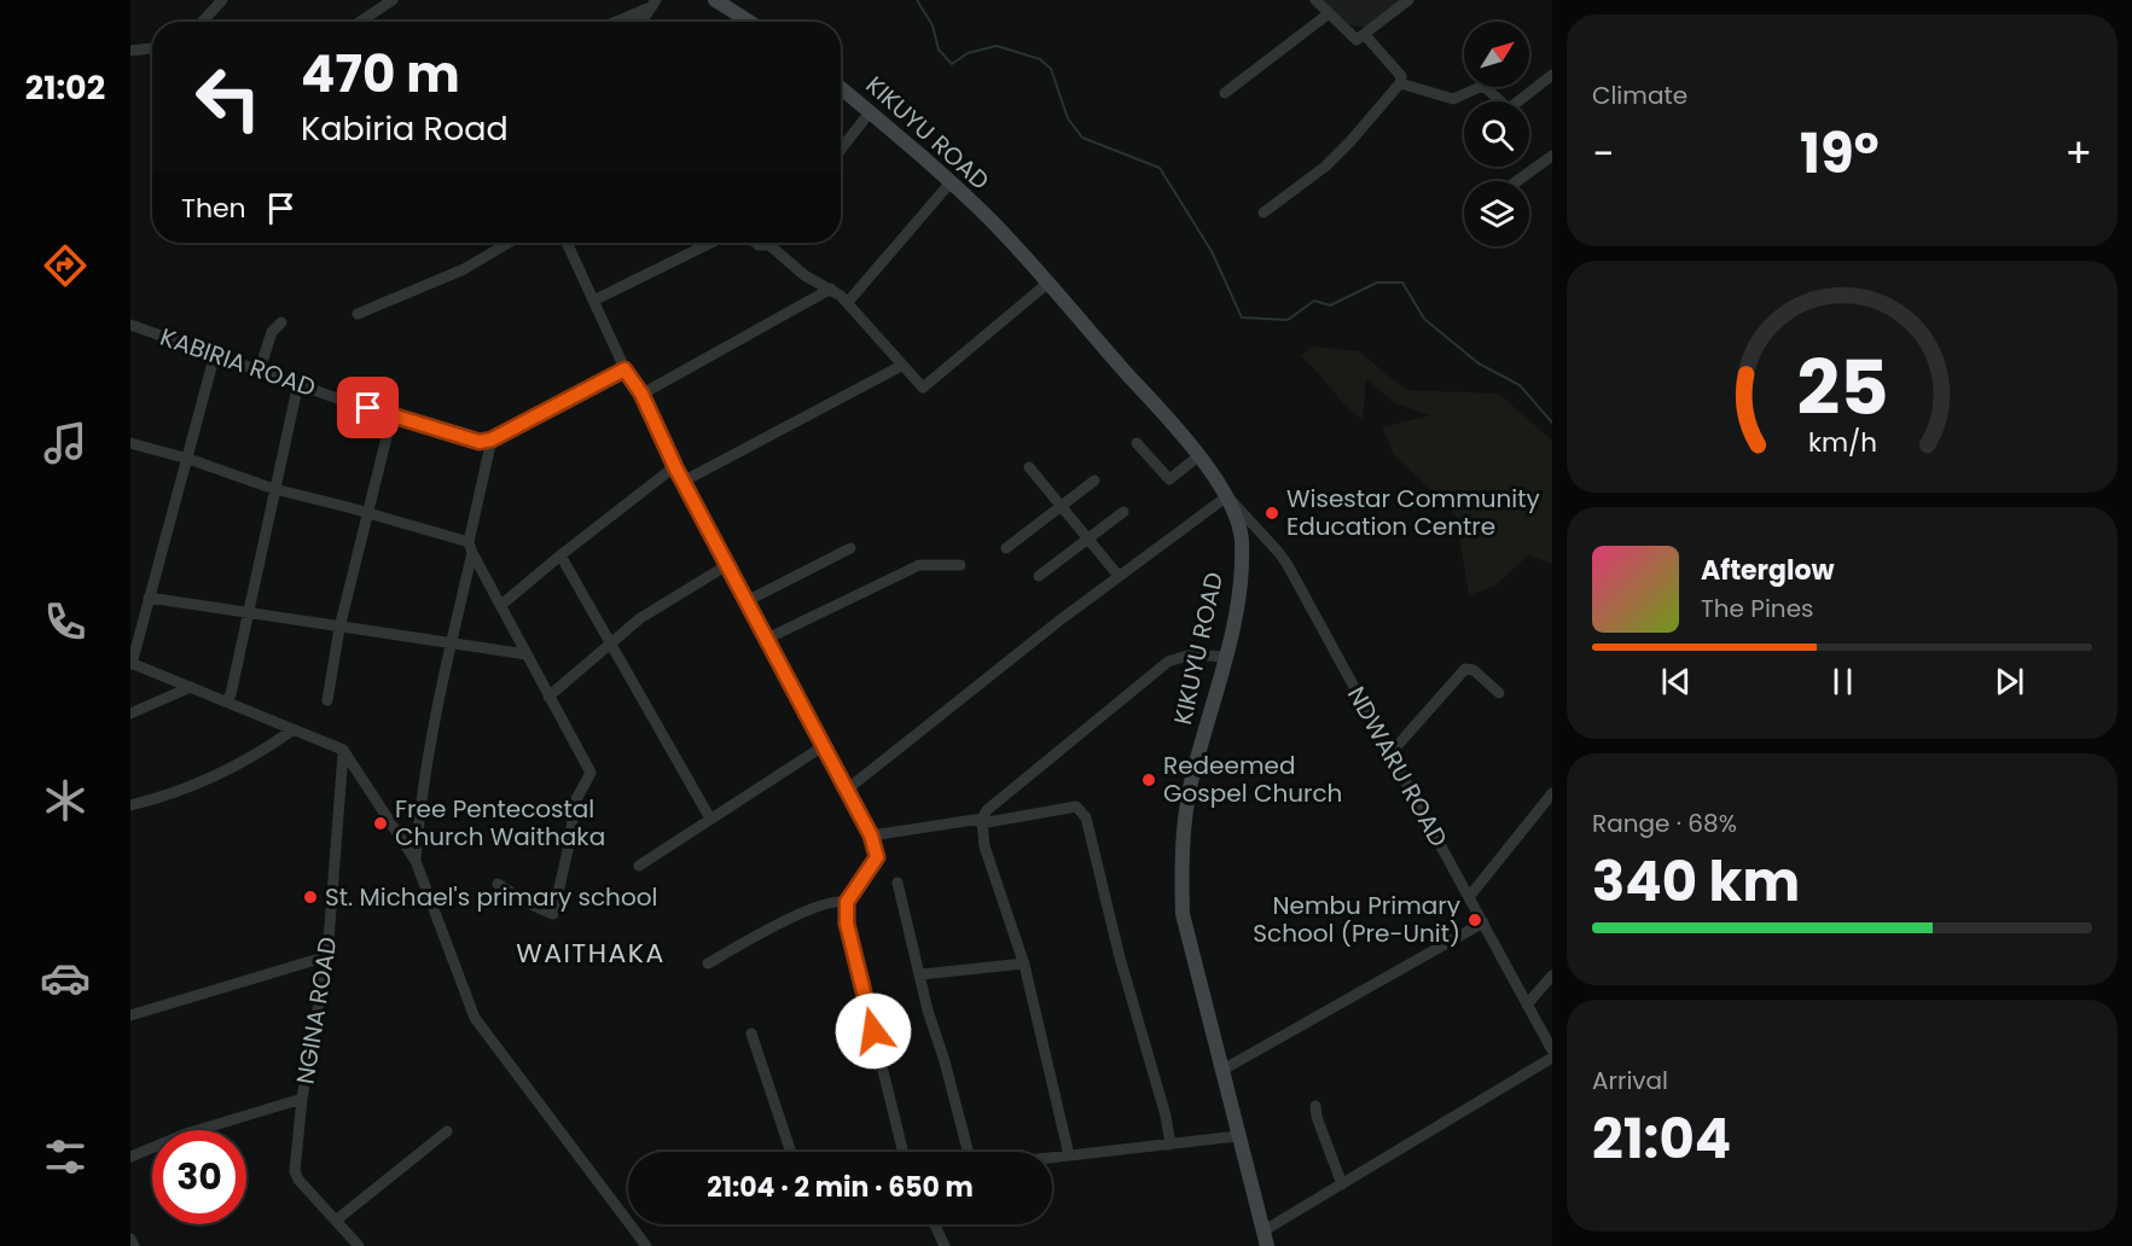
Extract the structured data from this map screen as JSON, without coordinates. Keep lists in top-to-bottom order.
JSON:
{
  "streets": {
    "main road": ["KIKUYU ROAD"],
    "street": ["KABIRIA ROAD", "NDWARU ROAD", "NGINA ROAD"]
  },
  "crossings": [
    ["KIKUYU ROAD", "NDWARU ROAD"]
  ],
  "districts": ["WAITHAKA"],
  "places": [
    "Wisestar Community Education Centre",
    "Redeemed Gospel Church",
    "Free Pentecostal Church Waithaka",
    "St. Michael's primary school",
    "Nembu Primary School (Pre-Unit)"
  ],
  "north": "top right",
  "page": {
    "tabs": "21:02",
    "tile": [
      "Climate",
      ["Range · 68%", "340 km"],
      ["Arrival", "21:04"]
    ],
    "turn": ["470 m", "Kabiria Road"],
    "heat": ["−", "19°", "+"],
    "then": "Then",
    "song": ["Afterglow", "The Pines"],
    "limit": "30",
    "trip": "21:04 · 2 min · 650 m",
    "gauge": ["25", "km/h"]
  }
}
